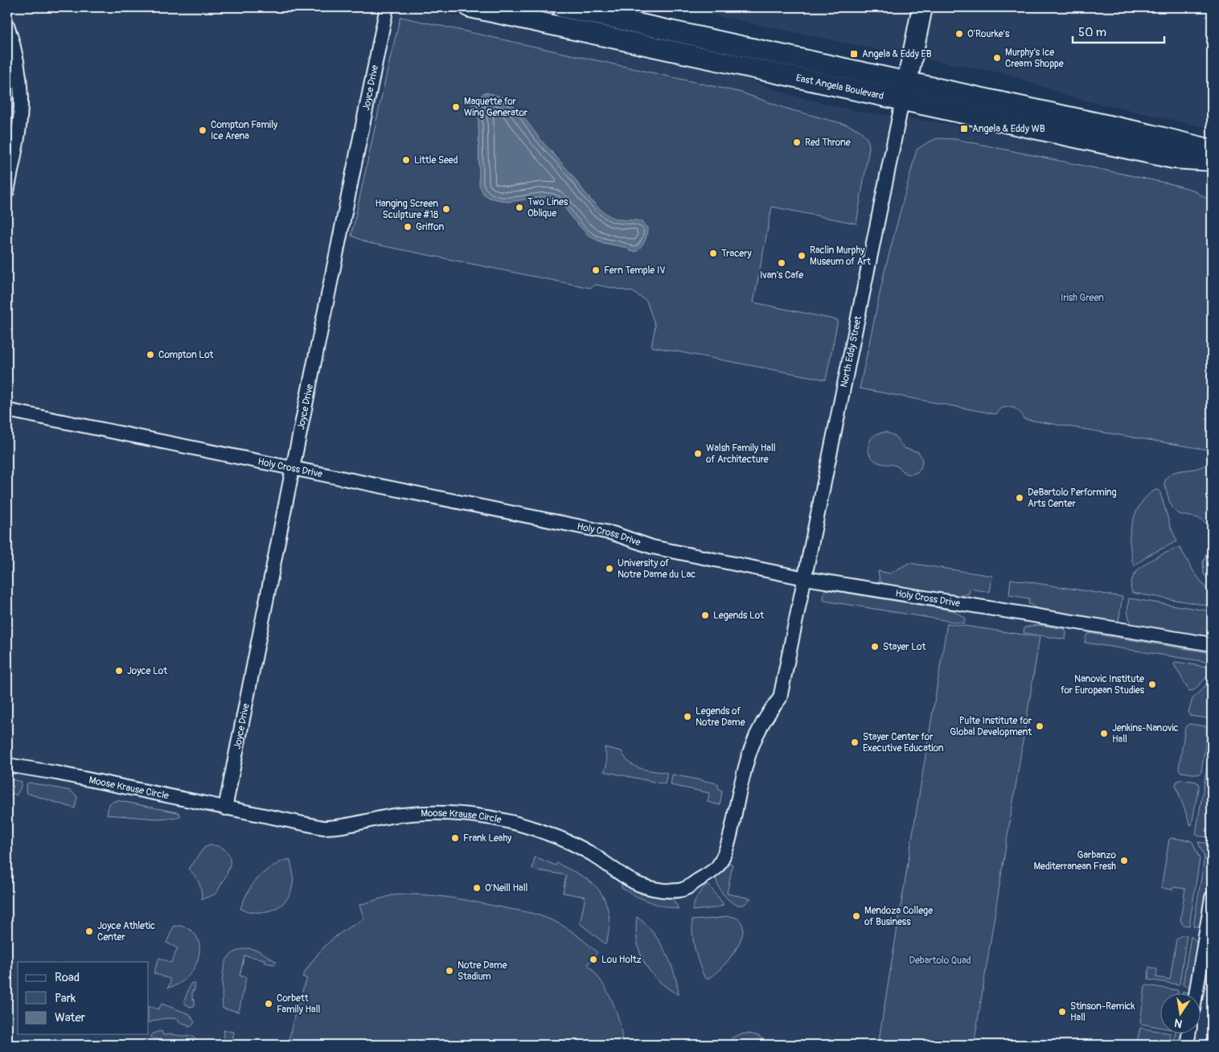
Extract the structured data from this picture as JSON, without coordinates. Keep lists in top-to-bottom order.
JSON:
{
  "streets": {
    "main road": ["East Angela Boulevard", "North Eddy Street"],
    "street": ["Joyce Drive", "Holy Cross Drive", "Moose Krause Circle"]
  },
  "crossings": [
    ["East Angela Boulevard", "North Eddy Street"],
    ["Joyce Drive", "Holy Cross Drive"],
    ["Joyce Drive", "Moose Krause Circle"],
    ["North Eddy Street", "Holy Cross Drive"],
    ["North Eddy Street", "Moose Krause Circle"]
  ],
  "parks": ["Irish Green", "Debartolo Quad"],
  "places": {
    "other": [
      "O'Rourke's",
      "Murphy’s Ice Cream Shoppe",
      "Maquette for Wing Generator",
      "Compton Family Ice Arena",
      "Red Throne",
      "Little Seed",
      "Two Lines Oblique",
      "Hanging Screen Sculpture #18",
      "Griffon",
      "Tracery",
      "Raclin Murphy Museum of Art",
      "Ivan's Cafe",
      "Fern Temple IV",
      "Compton Lot",
      "Walsh Family Hall of Architecture",
      "DeBartolo Performing Arts Center",
      "University of Notre Dame du Lac",
      "Legends Lot",
      "Stayer Lot",
      "Joyce Lot",
      "Nanovic Institute for European Studies",
      "Legends of Notre Dame",
      "Pulte Institute for Global Development",
      "Jenkins-Nanovic Hall",
      "Stayer Center for Executive Education",
      "Frank Leahy",
      "Garbanzo Mediterranean Fresh",
      "O'Neill Hall",
      "Mendoza College of Business",
      "Joyce Athletic Center",
      "Lou Holtz",
      "Notre Dame Stadium",
      "Corbett Family Hall",
      "Stinson-Remick Hall"
    ],
    "transit": ["Angela & Eddy EB", "Angela & Eddy WB"]
  },
  "legend": ["Road", "Park", "Water"],
  "scale_bar": "50 m",
  "north": "bottom"
}
